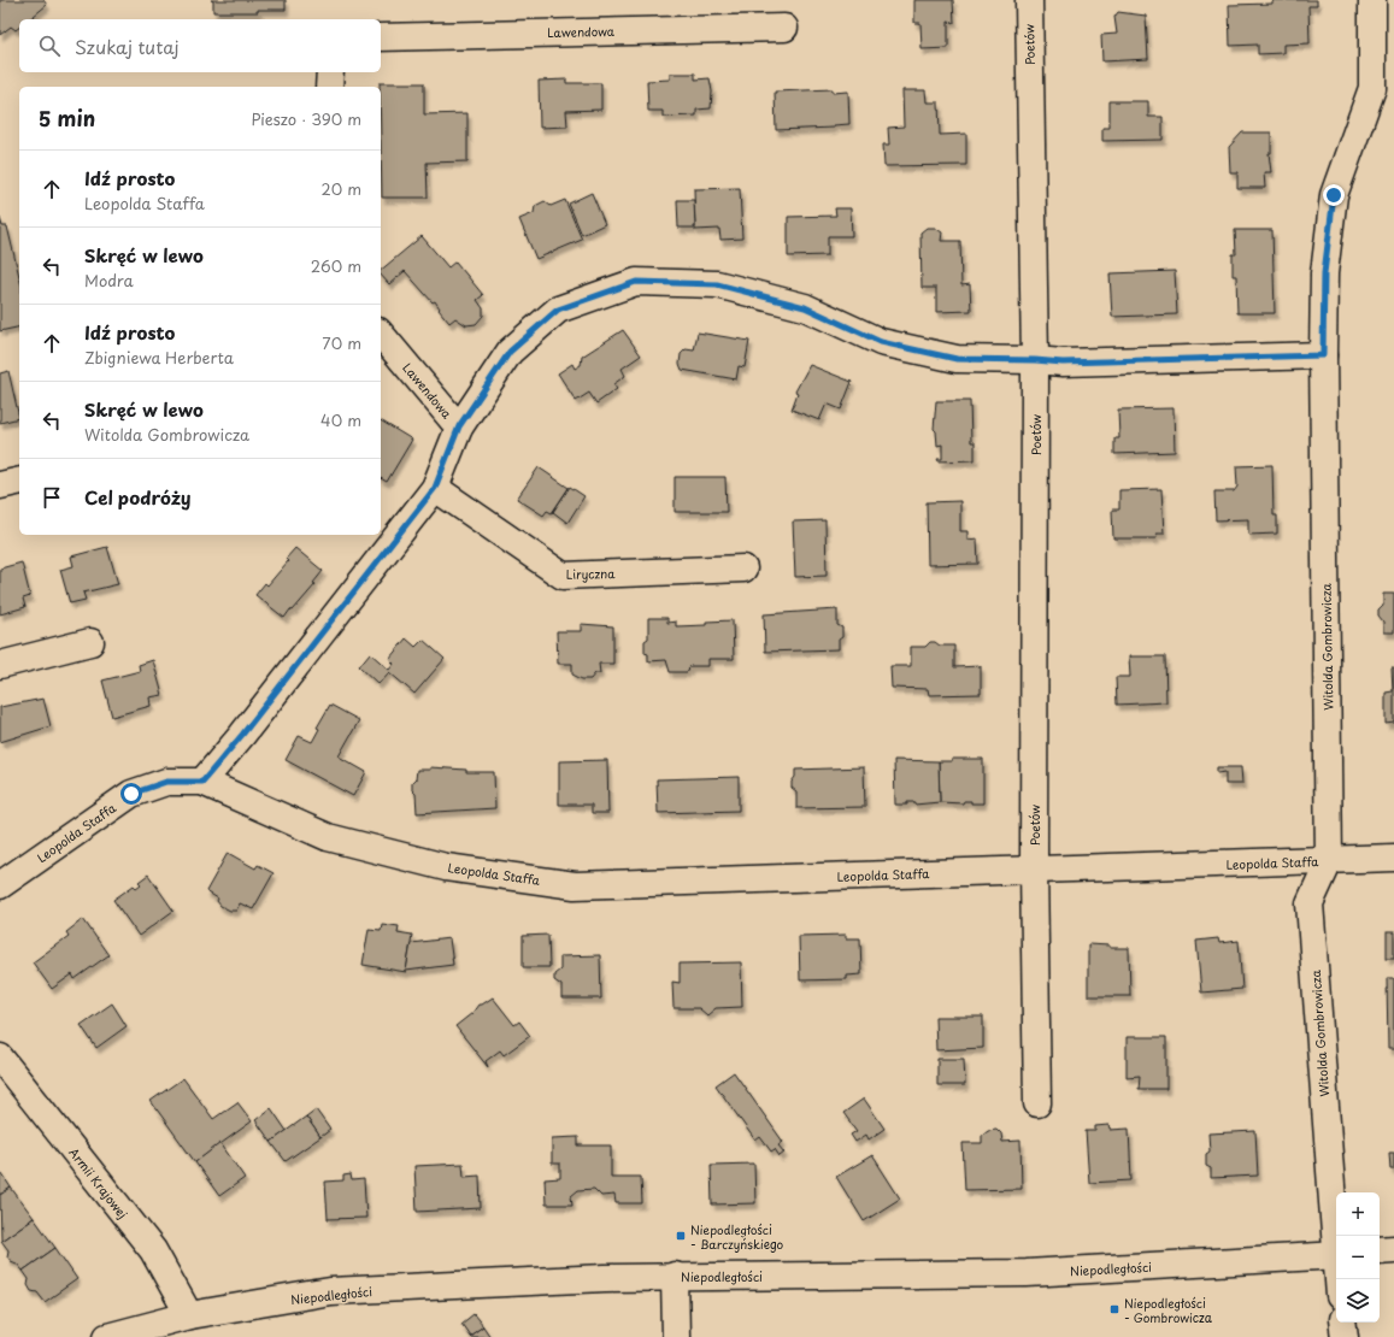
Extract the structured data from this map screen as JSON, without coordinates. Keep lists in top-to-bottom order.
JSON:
{
  "streets": {
    "street": [
      "Lawendowa",
      "Poetów",
      "Liryczna",
      "Witolda Gombrowicza",
      "Leopolda Staffa",
      "Armii Krajowej",
      "Niepodległości"
    ]
  },
  "crossings": [
    ["Poetów", "Leopolda Staffa"],
    ["Witolda Gombrowicza", "Leopolda Staffa"],
    ["Armii Krajowej", "Niepodległości"]
  ],
  "places": {
    "transit": ["Niepodległości - Barczyńskiego", "Niepodległości - Gombrowicza"]
  },
  "page": {
    "search": "Szukaj tutaj",
    "heading": ["5 min", "Pieszo · 390 m"],
    "list": [
      ["Idź prosto", "Leopolda Staffa", "20 m"],
      ["Skręć w lewo", "Modra", "260 m"],
      ["Idź prosto", "Zbigniewa Herberta", "70 m"],
      ["Skręć w lewo", "Witolda Gombrowicza", "40 m"],
      "Cel podróży"
    ],
    "map_buttons": ["+", "−"]
  }
}
